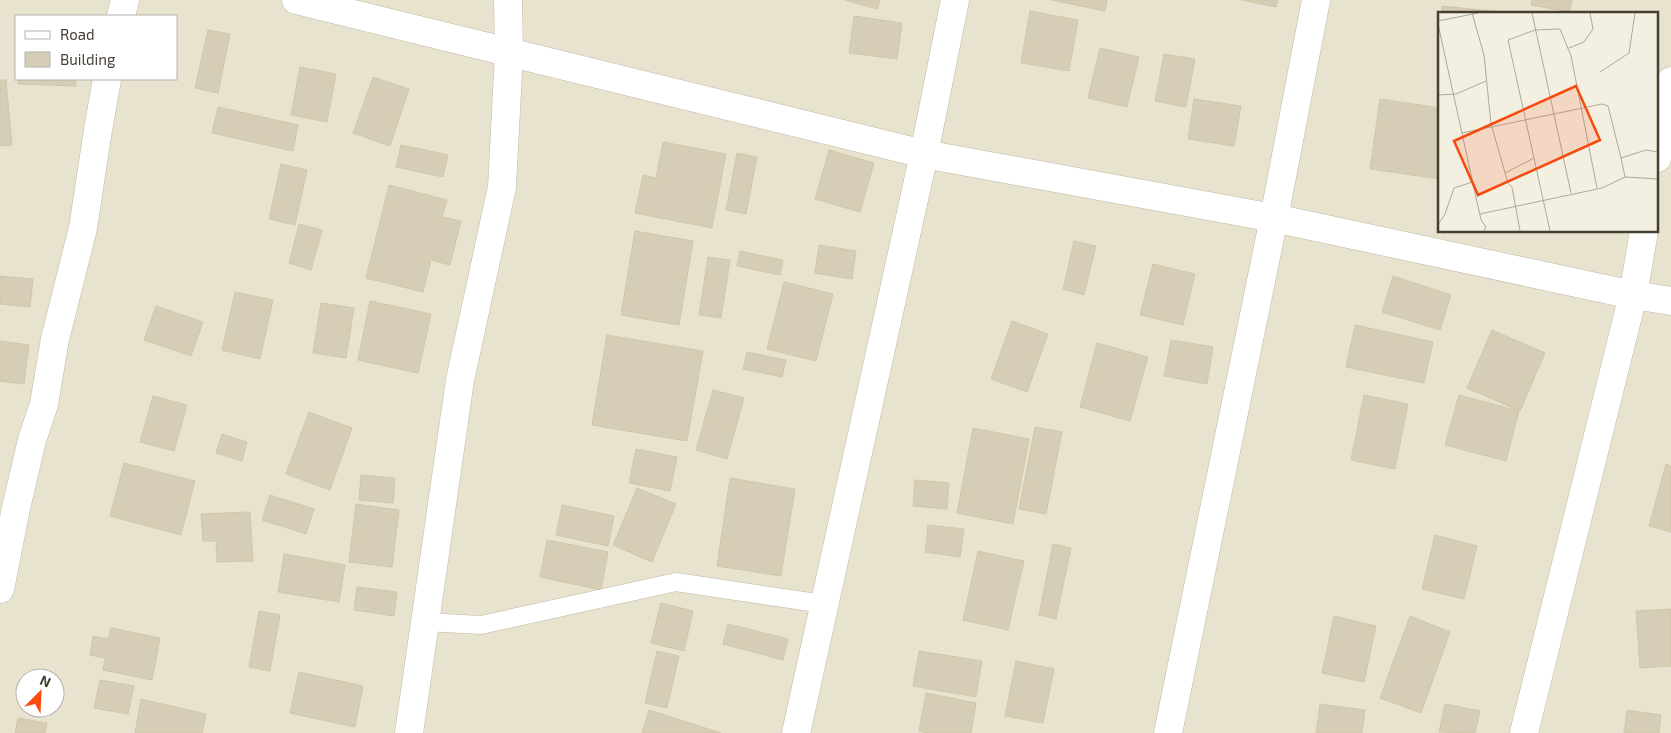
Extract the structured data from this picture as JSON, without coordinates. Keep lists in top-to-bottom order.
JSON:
{
  "legend": ["Road", "Building"],
  "north": "top right"
}
